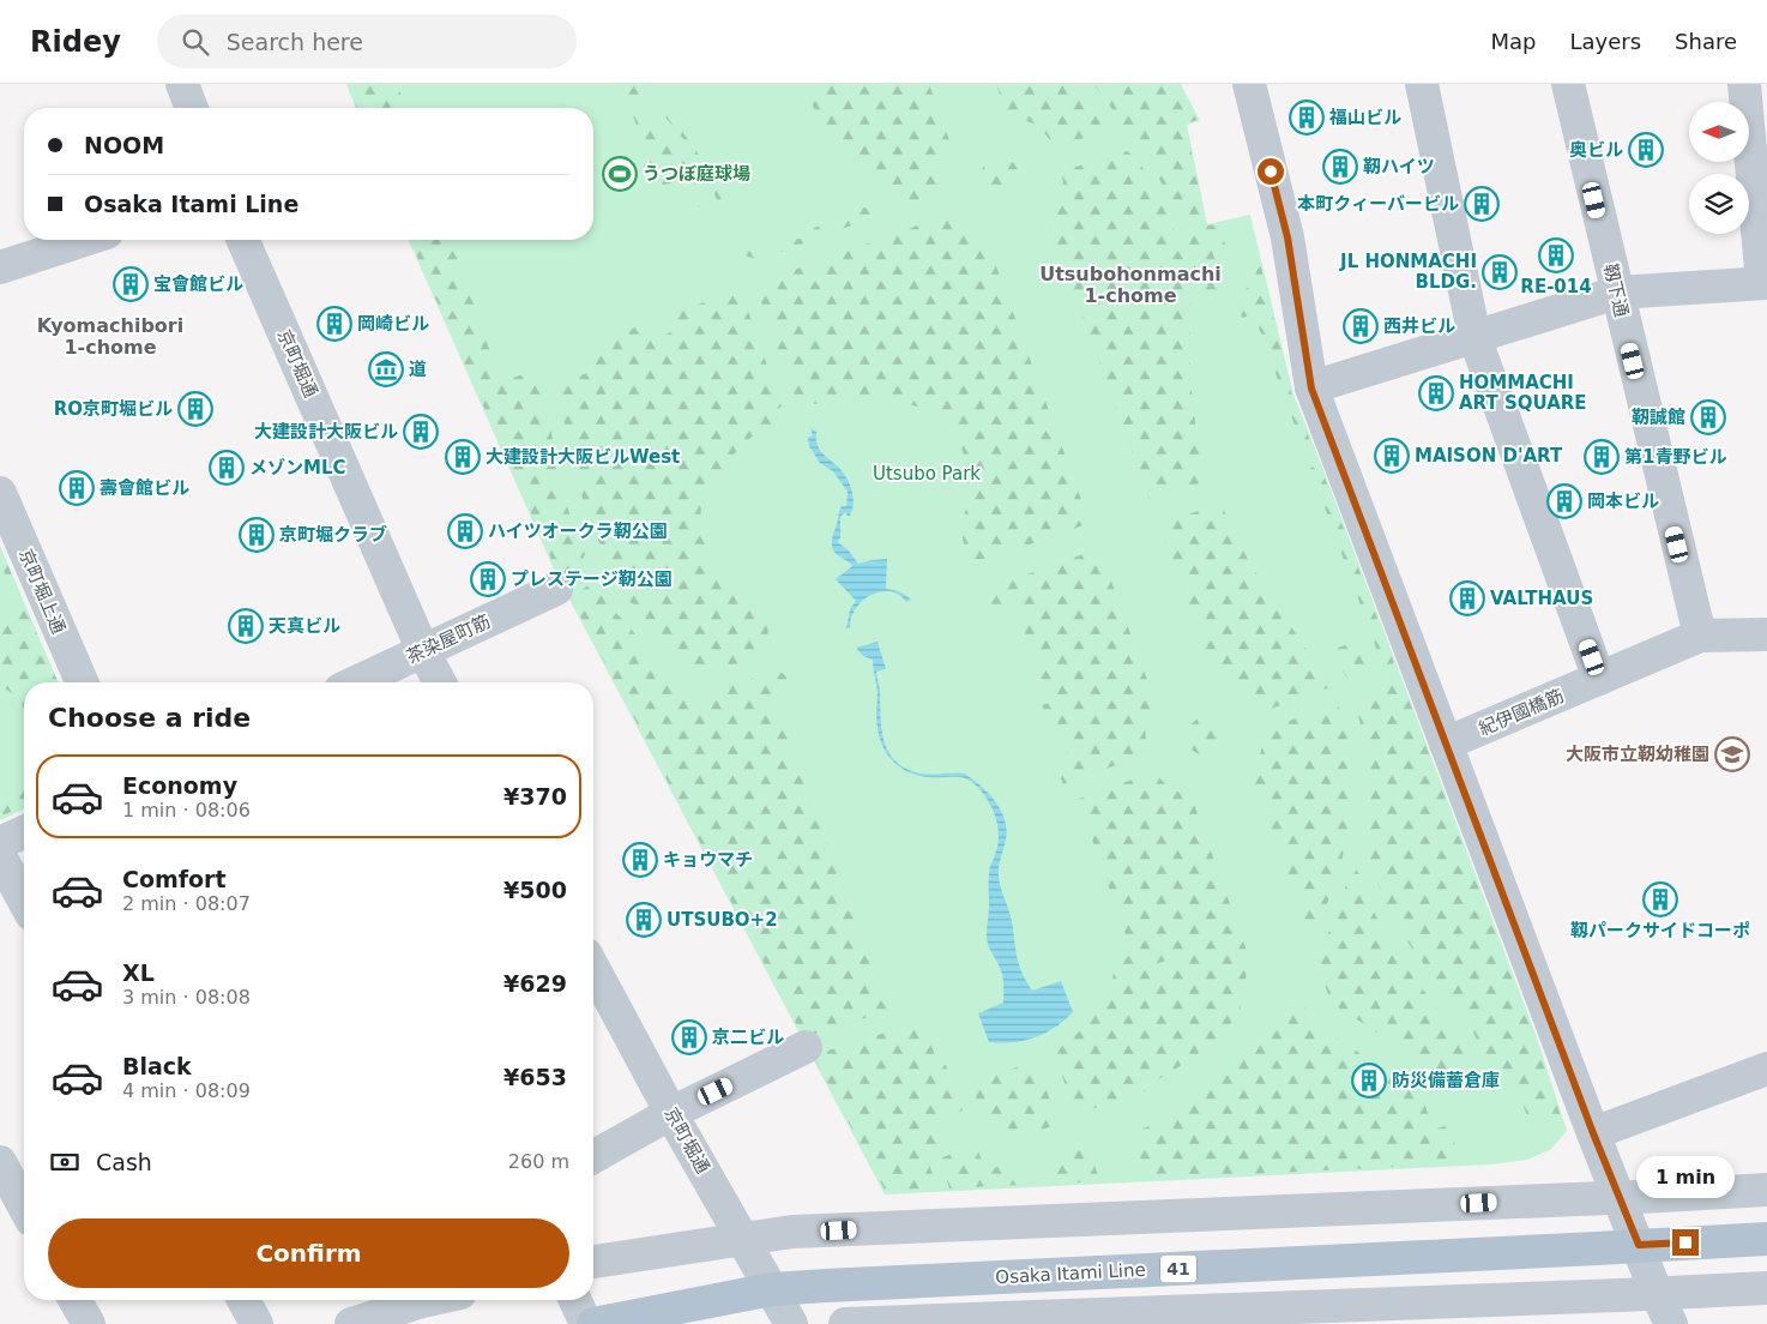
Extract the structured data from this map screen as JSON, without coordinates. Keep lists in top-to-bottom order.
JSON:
{
  "streets": {
    "main road": ["41", "Osaka Itami Line"],
    "street": [
      "靱下通",
      "京町堀通",
      "京町堀上通",
      "茶染屋町筋",
      "紀伊國橋筋"
    ]
  },
  "crossings": [
    ["靱下通", "紀伊國橋筋"],
    ["京町堀通", "茶染屋町筋"],
    ["京町堀通", "Osaka Itami Line"]
  ],
  "districts": ["Utsubohonmachi 1-chome", "Kyomachibori 1-chome"],
  "parks": ["Utsubo Park"],
  "places": {
    "building": [
      "福山ビル",
      "奥ビル",
      "靭ハイツ",
      "本町クィーバービル",
      "RE-014",
      "JL HONMACHI BLDG.",
      "宝會館ビル",
      "岡崎ビル",
      "西井ビル",
      "HOMMACHI ART SQUARE",
      "RO京町堀ビル",
      "靭誠館",
      "大建設計大阪ビル",
      "MAISON D'ART",
      "大建設計大阪ビルWest",
      "第1青野ビル",
      "メゾンMLC",
      "壽會館ビル",
      "岡本ビル",
      "ハイツオークラ靭公園",
      "京町堀クラブ",
      "プレステージ靭公園",
      "VALTHAUS",
      "天真ビル",
      "キョウマチ",
      "靱パークサイドコーポ",
      "UTSUBO+2",
      "京二ビル",
      "防災備蓄倉庫"
    ],
    "sports": ["うつぼ庭球場"],
    "museum": ["道"],
    "school or university": ["大阪市立靭幼稚園"]
  },
  "north": "left",
  "page": {
    "header": "Ridey",
    "search": "Search here",
    "nav": ["Map", "Layers", "Share"],
    "banner": ["NOOM", "Osaka Itami Line"],
    "heading": "Choose a ride",
    "list": [
      {
        "name": "Economy",
        "note": "1 min · 08:06",
        "value": "¥370"
      },
      {
        "name": "Comfort",
        "note": "2 min · 08:07",
        "value": "¥500"
      },
      {
        "name": "XL",
        "note": "3 min · 08:08",
        "value": "¥629"
      },
      {
        "name": "Black",
        "note": "4 min · 08:09",
        "value": "¥653"
      }
    ],
    "pay": ["Cash", "260 m"],
    "bubble": "1 min",
    "buttons": "Confirm"
  }
}
